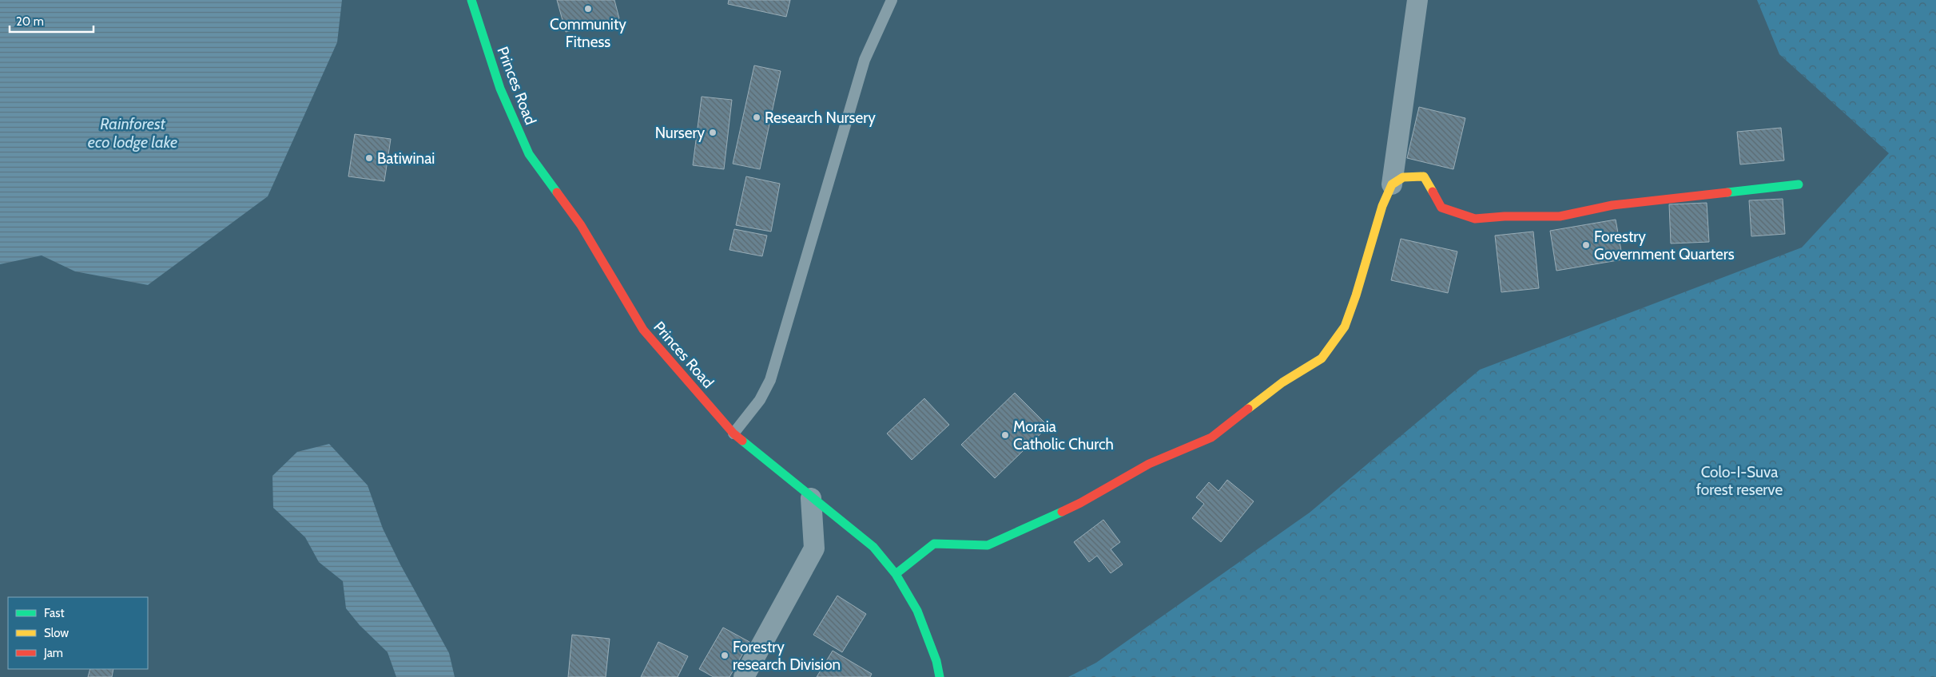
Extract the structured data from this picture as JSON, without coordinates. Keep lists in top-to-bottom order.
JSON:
{
  "streets": {
    "street": ["Princes Road"]
  },
  "water": ["Rainforest eco lodge lake"],
  "parks": ["Colo-I-Suva forest reserve"],
  "places": [
    "Community Fitness",
    "Research Nursery",
    "Nursery",
    "Batiwinai",
    "Forestry Government Quarters",
    "Moraia Catholic Church",
    "Forestry research Division"
  ],
  "legend": ["Fast", "Slow", "Jam"],
  "scale_bar": "20 m"
}
